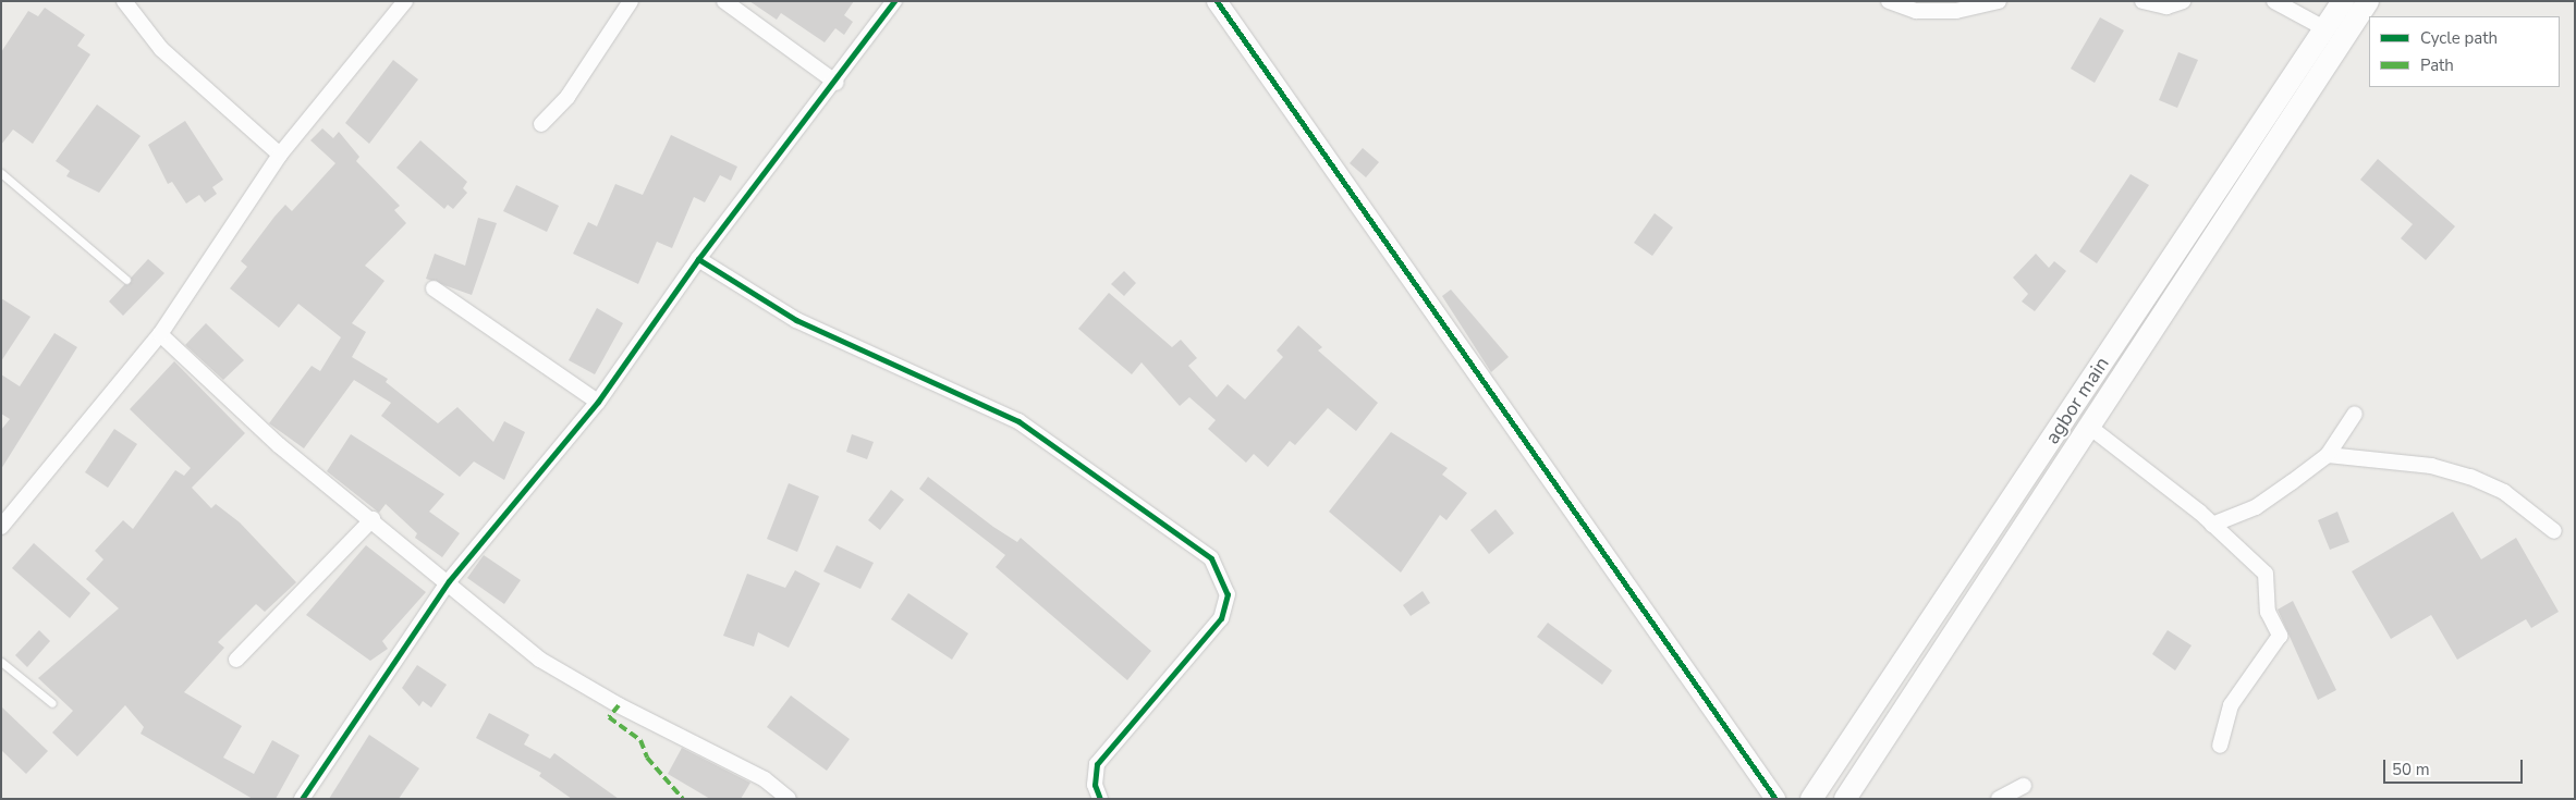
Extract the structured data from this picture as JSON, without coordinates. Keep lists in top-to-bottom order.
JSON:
{
  "streets": {
    "main road": ["agbor main"]
  },
  "legend": ["Cycle path", "Path"],
  "scale_bar": "50 m"
}
